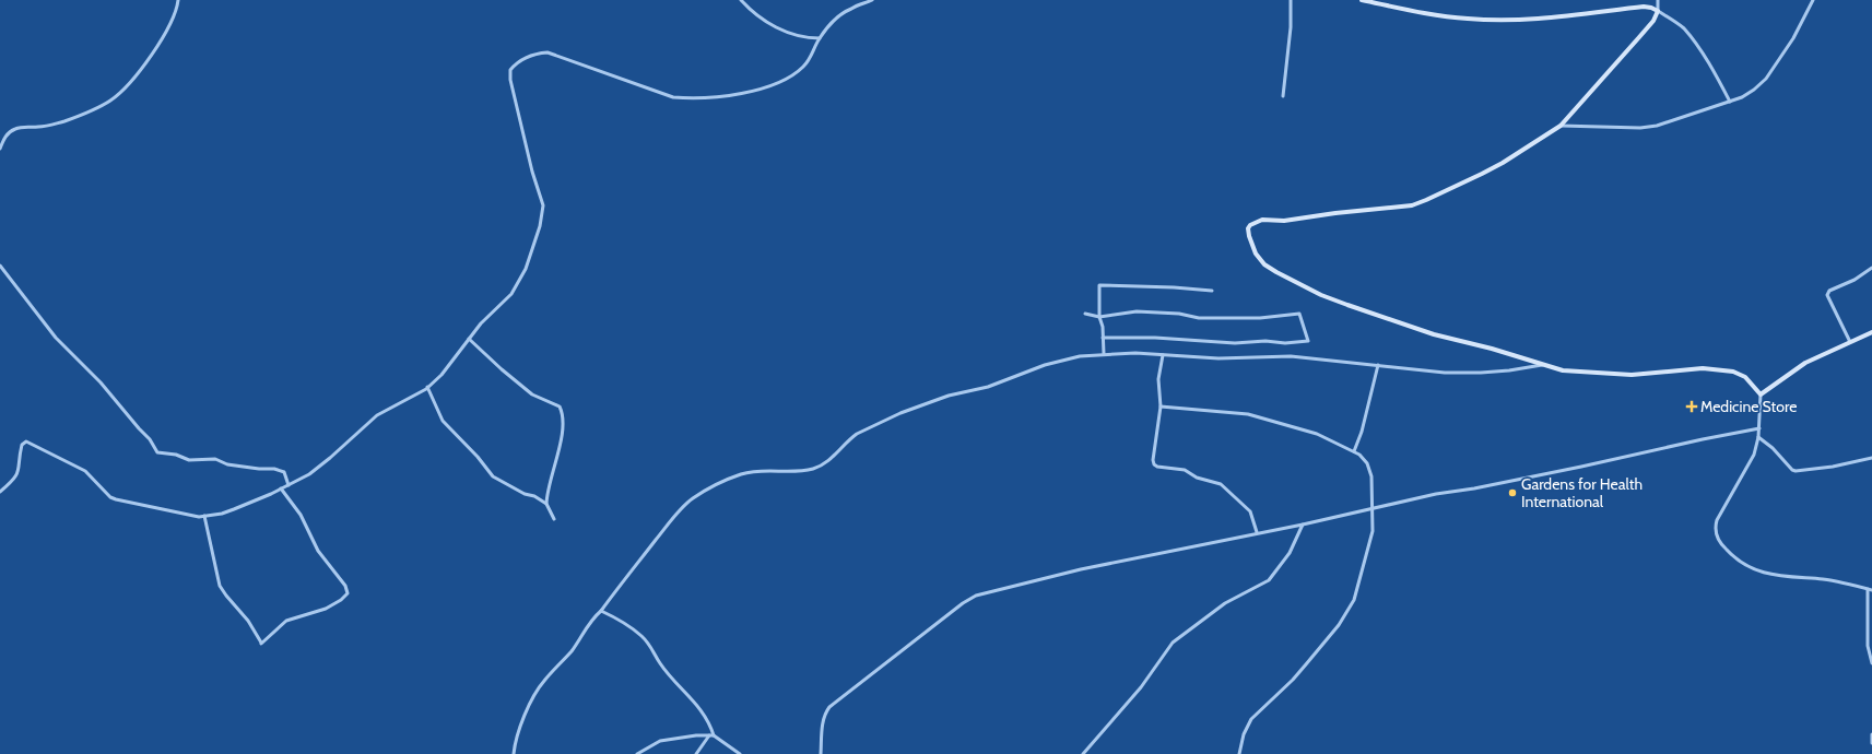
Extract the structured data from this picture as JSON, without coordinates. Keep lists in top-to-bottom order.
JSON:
{
  "places": {
    "health": ["Medicine Store"],
    "other": ["Gardens for Health International"]
  }
}
